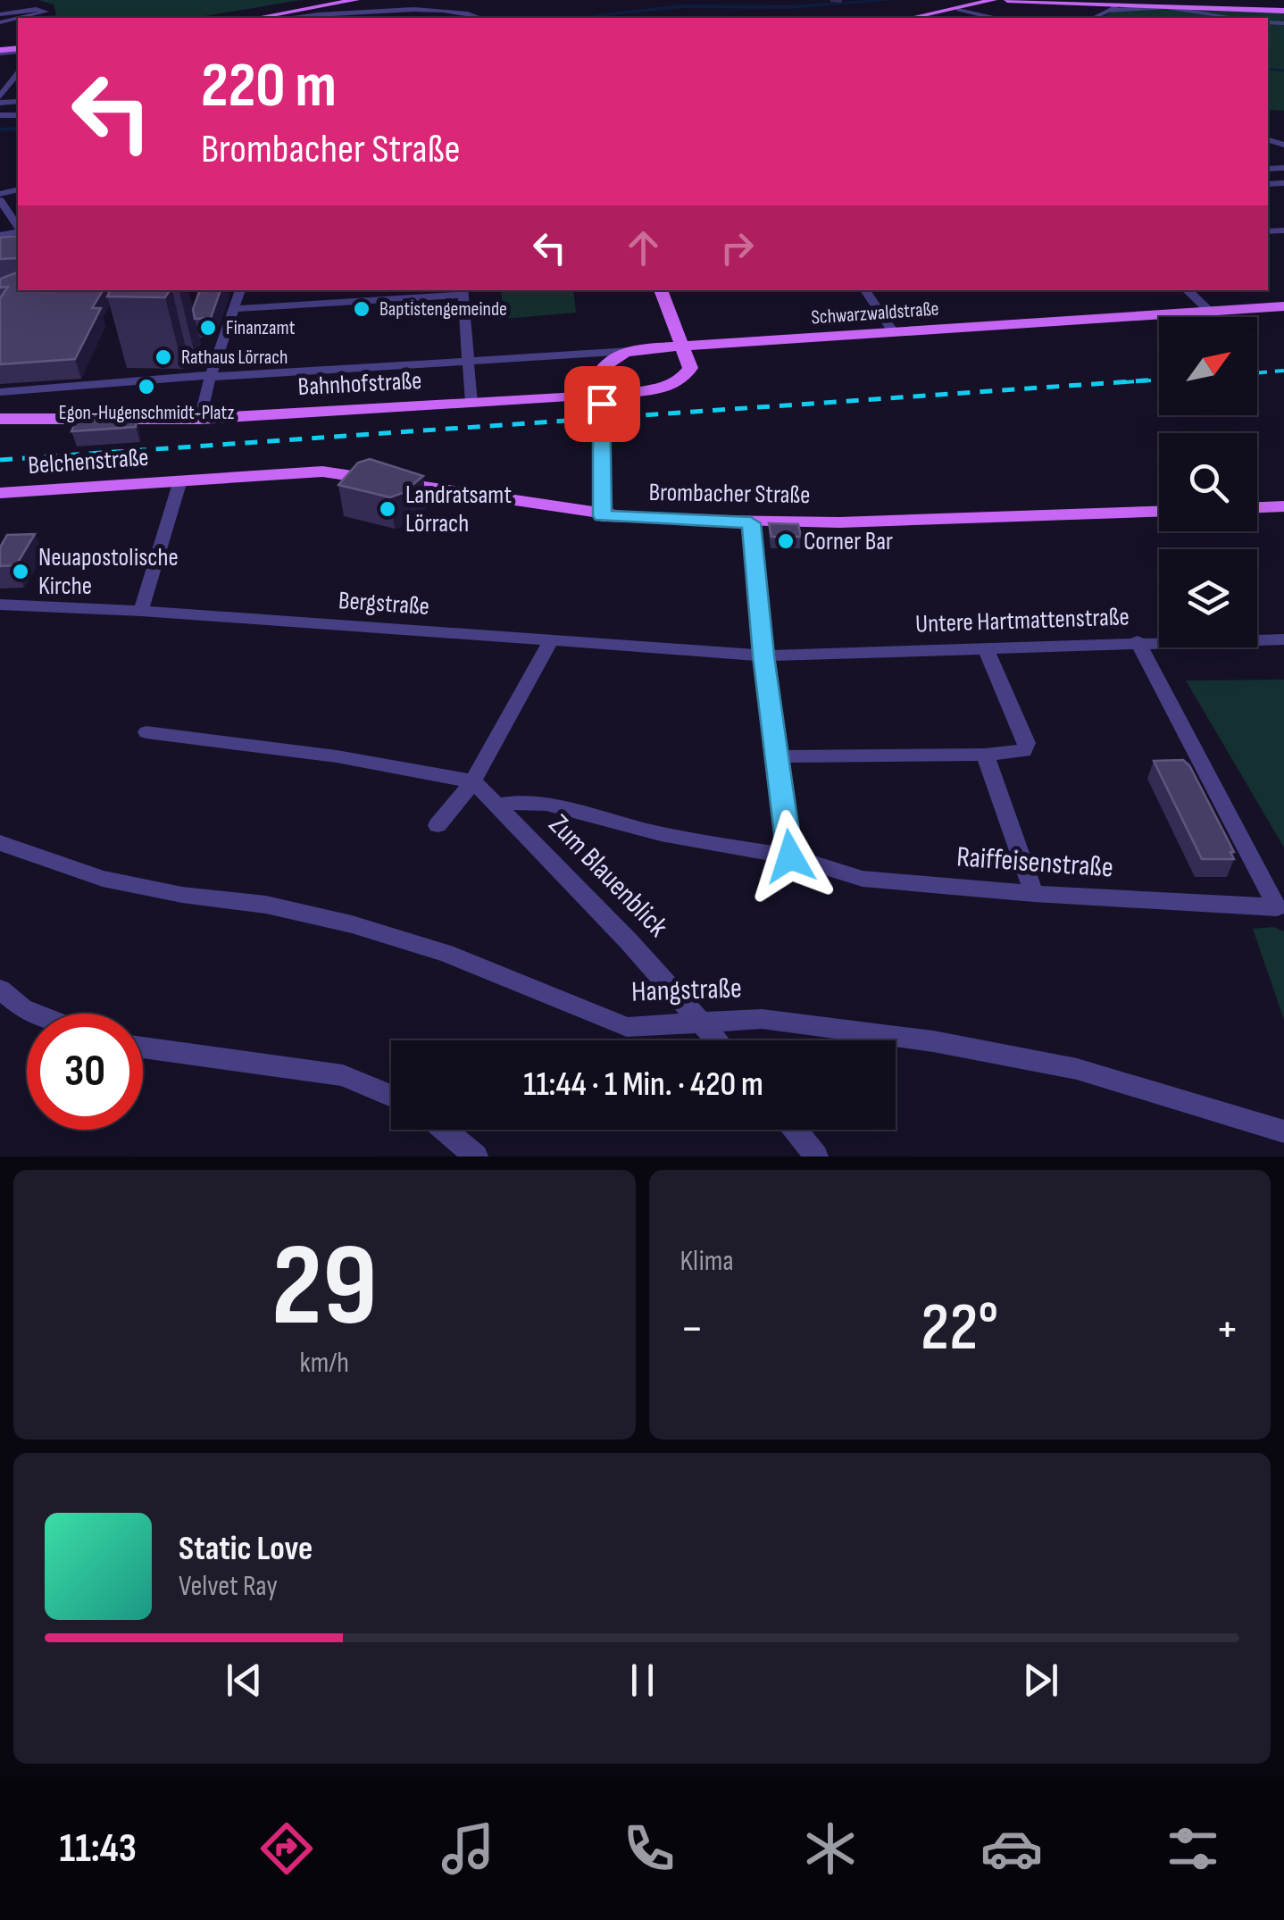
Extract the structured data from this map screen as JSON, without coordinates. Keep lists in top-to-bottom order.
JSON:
{
  "streets": {
    "main road": [
      "Schwarzwaldstraße",
      "Bahnhofstraße",
      "Belchenstraße",
      "Brombacher Straße"
    ],
    "street": [
      "Bergstraße",
      "Untere Hartmattenstraße",
      "Raiffeisenstraße",
      "Zum Blauenblick",
      "Hangstraße"
    ]
  },
  "crossings": [
    ["Schwarzwaldstraße", "Bahnhofstraße"],
    ["Belchenstraße", "Brombacher Straße"],
    ["Bergstraße", "Untere Hartmattenstraße"],
    ["Untere Hartmattenstraße", "Raiffeisenstraße"],
    ["Raiffeisenstraße", "Zum Blauenblick"],
    ["Zum Blauenblick", "Hangstraße"]
  ],
  "places": [
    "Baptistengemeinde",
    "Finanzamt",
    "Rathaus Lörrach",
    "Egon-Hugenschmidt-Platz",
    "Landratsamt Lörrach",
    "Corner Bar",
    "Neuapostolische Kirche"
  ],
  "north": "top right",
  "page": {
    "turn": ["220 m", "Brombacher Straße"],
    "limit": "30",
    "trip": "11:44 · 1 Min. · 420 m",
    "tile": [
      ["29", "km/h"],
      "Klima"
    ],
    "heat": ["−", "22°", "+"],
    "song": ["Static Love", "Velvet Ray"],
    "tabs": "11:43"
  }
}
